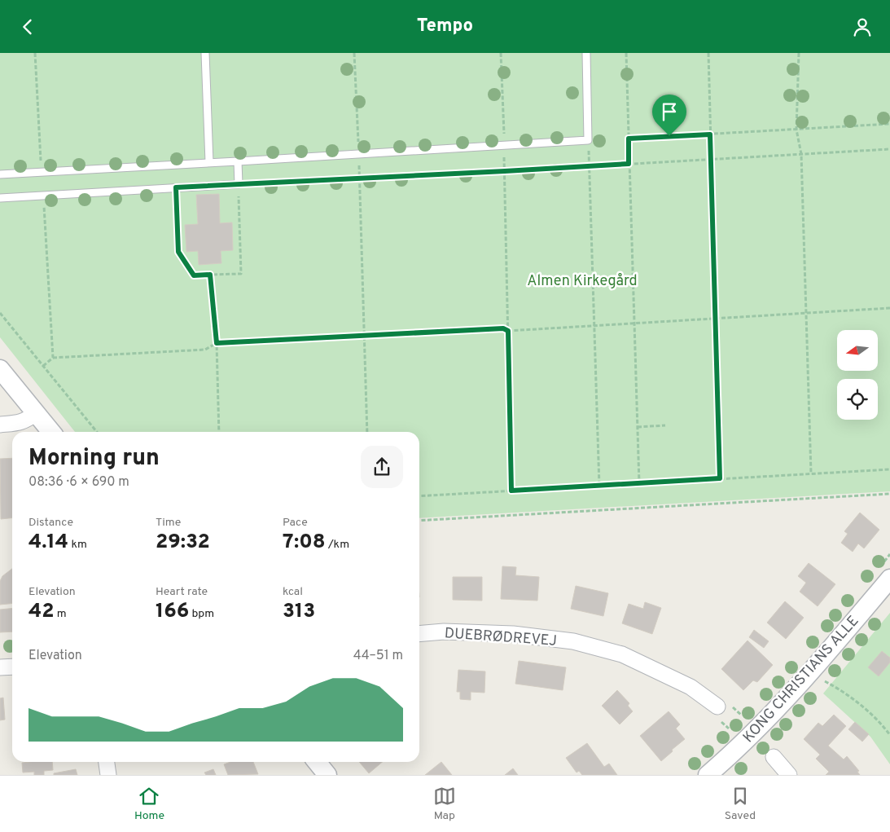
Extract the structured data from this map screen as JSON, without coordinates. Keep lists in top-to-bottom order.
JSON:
{
  "streets": {
    "street": ["DUEBRØDREVEJ", "KONG CHRISTIANS ALLE"]
  },
  "parks": ["Almen Kirkegård"],
  "north": "left",
  "page": {
    "header": "Tempo",
    "heading": ["Morning run", "08:36 · 6 × 690 m"],
    "stats": [
      ["Distance", "4.14 km"],
      ["Time", "29:32"],
      ["Pace", "7:08 /km"],
      ["Elevation", "42 m"],
      ["Heart rate", "166 bpm"],
      ["kcal", "313"]
    ],
    "chart": ["Elevation", "44–51 m"],
    "tabs": ["Home", "Map", "Saved"]
  }
}
